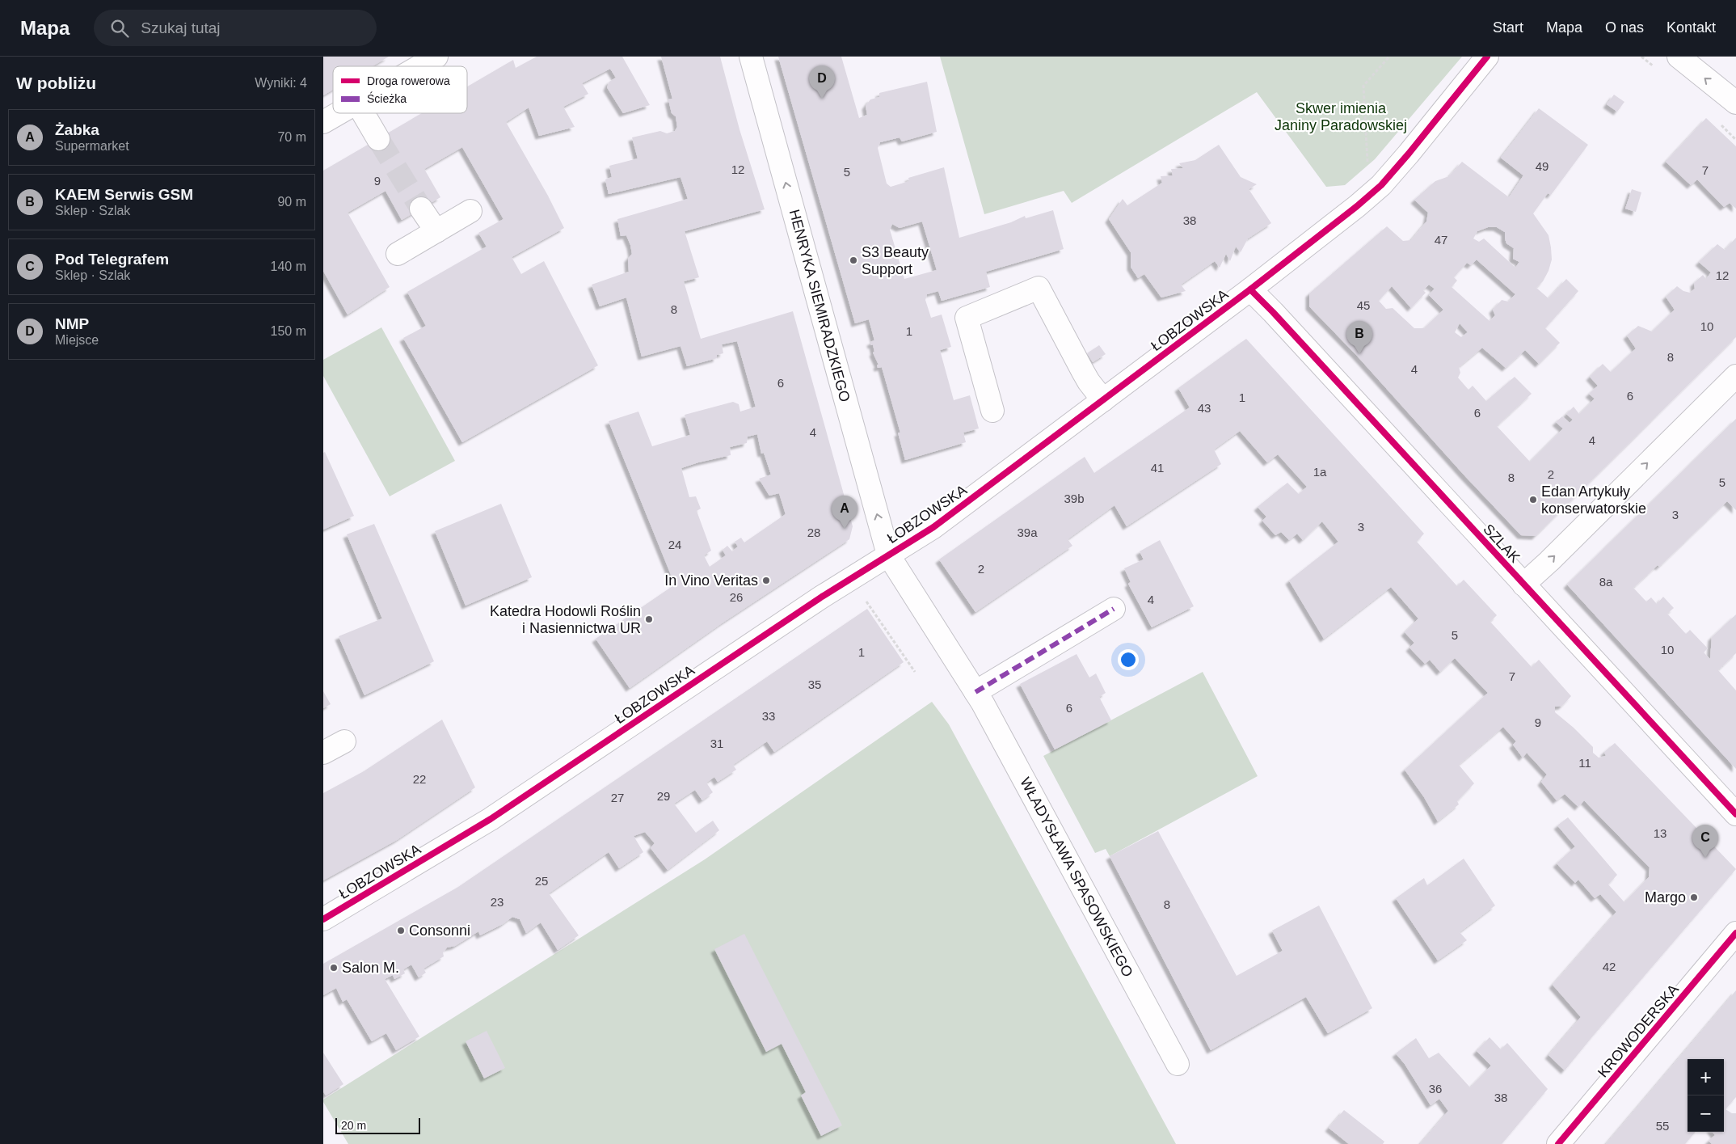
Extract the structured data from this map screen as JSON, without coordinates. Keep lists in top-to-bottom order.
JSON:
{
  "streets": {
    "street": [
      "HENRYKA SIEMIRADZKIEGO",
      "ŁOBZOWSKA",
      "SZLAK",
      "WŁADYSŁAWA SPASOWSKIEGO",
      "KROWODERSKA"
    ]
  },
  "crossings": [
    ["HENRYKA SIEMIRADZKIEGO", "ŁOBZOWSKA"],
    ["HENRYKA SIEMIRADZKIEGO", "WŁADYSŁAWA SPASOWSKIEGO"],
    ["ŁOBZOWSKA", "SZLAK"],
    ["ŁOBZOWSKA", "WŁADYSŁAWA SPASOWSKIEGO"]
  ],
  "one_way": ["HENRYKA SIEMIRADZKIEGO"],
  "parks": ["Skwer imienia Janiny Paradowskiej"],
  "places": [
    "S3 Beauty Support",
    "Edan Artykuły konserwatorskie",
    "In Vino Veritas",
    "Katedra Hodowli Roślin i Nasiennictwa UR",
    "Margo",
    "Consonni",
    "Salon M."
  ],
  "house_numbers": [
    "49",
    "12",
    "7",
    "5",
    "9",
    "38",
    "47",
    "12",
    "45",
    "8",
    "10",
    "1",
    "8",
    "4",
    "6",
    "6",
    "1",
    "43",
    "6",
    "4",
    "4",
    "41",
    "1a",
    "2",
    "8",
    "5",
    "39b",
    "3",
    "3",
    "28",
    "39a",
    "24",
    "2",
    "8a",
    "26",
    "4",
    "5",
    "10",
    "1",
    "7",
    "35",
    "6",
    "33",
    "9",
    "31",
    "11",
    "22",
    "29",
    "27",
    "13",
    "25",
    "23",
    "8",
    "42",
    "36",
    "38",
    "55"
  ],
  "legend": ["Droga rowerowa", "Ścieżka"],
  "scale_bar": "20 m",
  "page": {
    "header": "Mapa",
    "search": "Szukaj tutaj",
    "nav": [
      "Start",
      "Mapa",
      "O nas",
      "Kontakt"
    ],
    "heading": ["W pobliżu", "Wyniki: 4"],
    "pins": [
      "D",
      "B",
      "A",
      "C"
    ],
    "list": [
      {
        "mark": "A",
        "name": "Żabka",
        "note": "Supermarket",
        "value": "70 m"
      },
      {
        "mark": "B",
        "name": "KAEM Serwis GSM",
        "note": "Sklep · Szlak",
        "value": "90 m"
      },
      {
        "mark": "C",
        "name": "Pod Telegrafem",
        "note": "Sklep · Szlak",
        "value": "140 m"
      },
      {
        "mark": "D",
        "name": "NMP",
        "note": "Miejsce",
        "value": "150 m"
      }
    ],
    "map_buttons": ["+", "−"],
    "scale": "20 m"
  }
}
